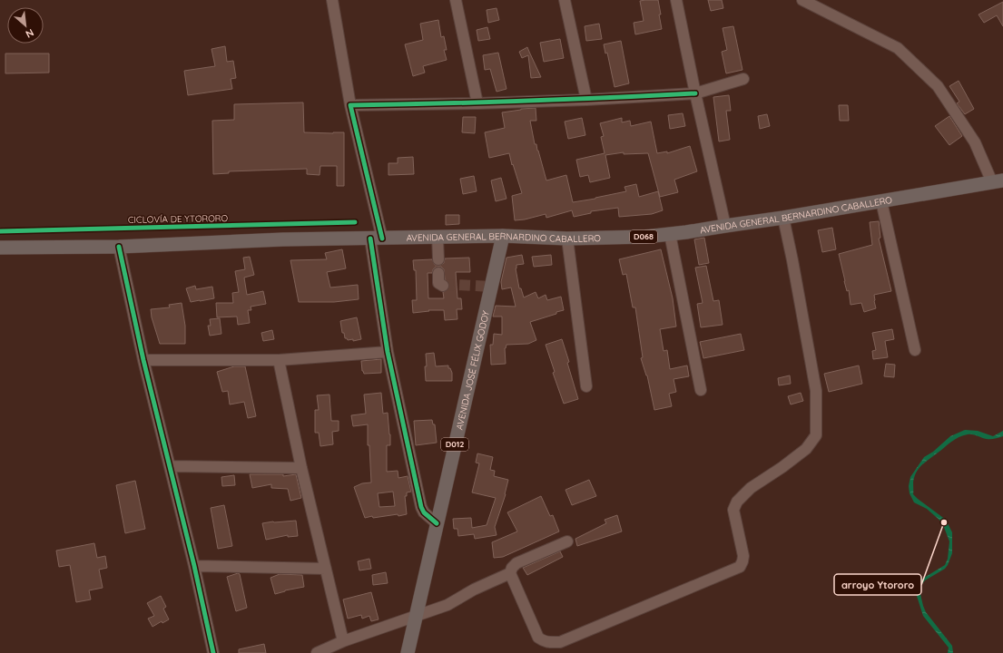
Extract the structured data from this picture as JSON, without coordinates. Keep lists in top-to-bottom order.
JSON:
{
  "streets": {
    "main road": [
      "AVENIDA GENERAL BERNARDINO CABALLERO",
      "D068",
      "AVENIDA JOSÉ FÉLIX GODOY",
      "D012"
    ],
    "cycle path": ["CICLOVÍA DE YTORORO"]
  },
  "crossings": [
    ["AVENIDA GENERAL BERNARDINO CABALLERO", "AVENIDA JOSÉ FÉLIX GODOY"]
  ],
  "places": ["arroyo Ytororo"],
  "north": "bottom right"
}
